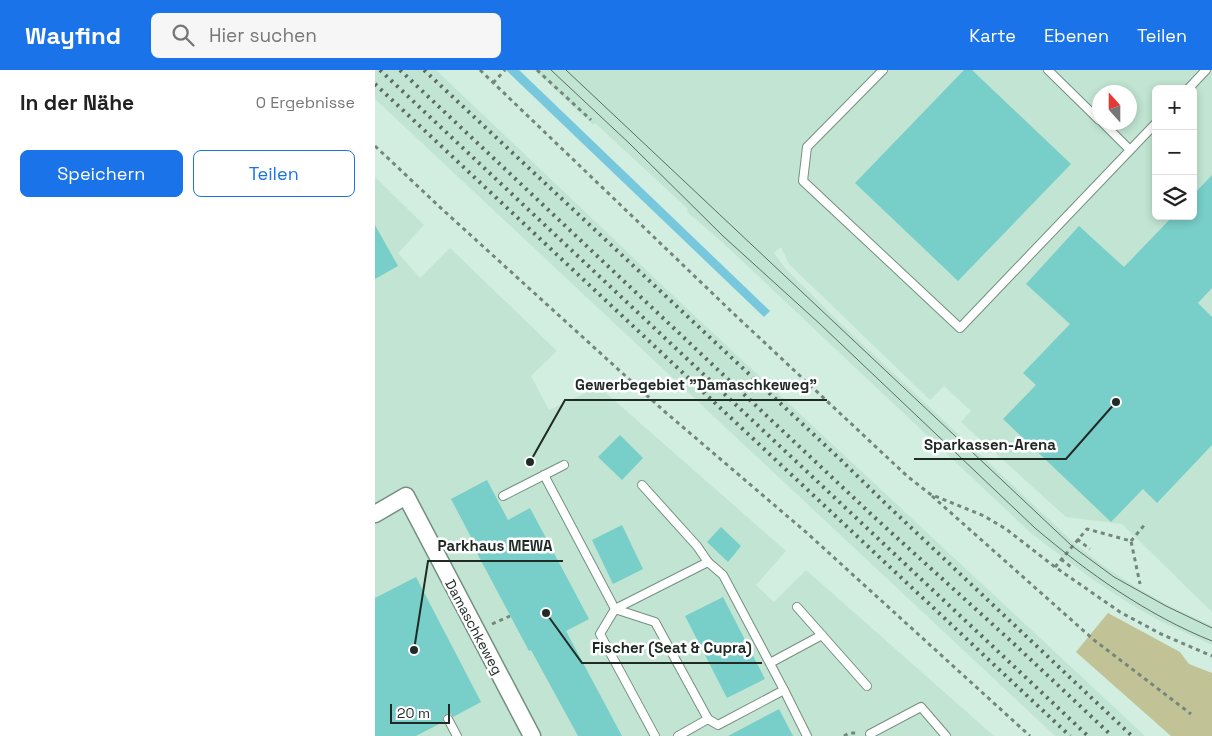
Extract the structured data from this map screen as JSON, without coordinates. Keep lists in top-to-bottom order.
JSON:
{
  "streets": {
    "street": ["Damaschkeweg"]
  },
  "places": [
    "Sparkassen-Arena",
    "Gewerbegebiet \"Damaschkeweg\"",
    "Fischer (Seat & Cupra)",
    "Parkhaus MEWA"
  ],
  "scale_bar": "20 m",
  "north": "top",
  "page": {
    "header": "Wayfind",
    "search": "Hier suchen",
    "nav": ["Karte", "Ebenen", "Teilen"],
    "heading": ["In der Nähe", "0 Ergebnisse"],
    "map_buttons": ["+", "−"],
    "buttons": ["Speichern", "Teilen"],
    "scale": "20 m"
  }
}
